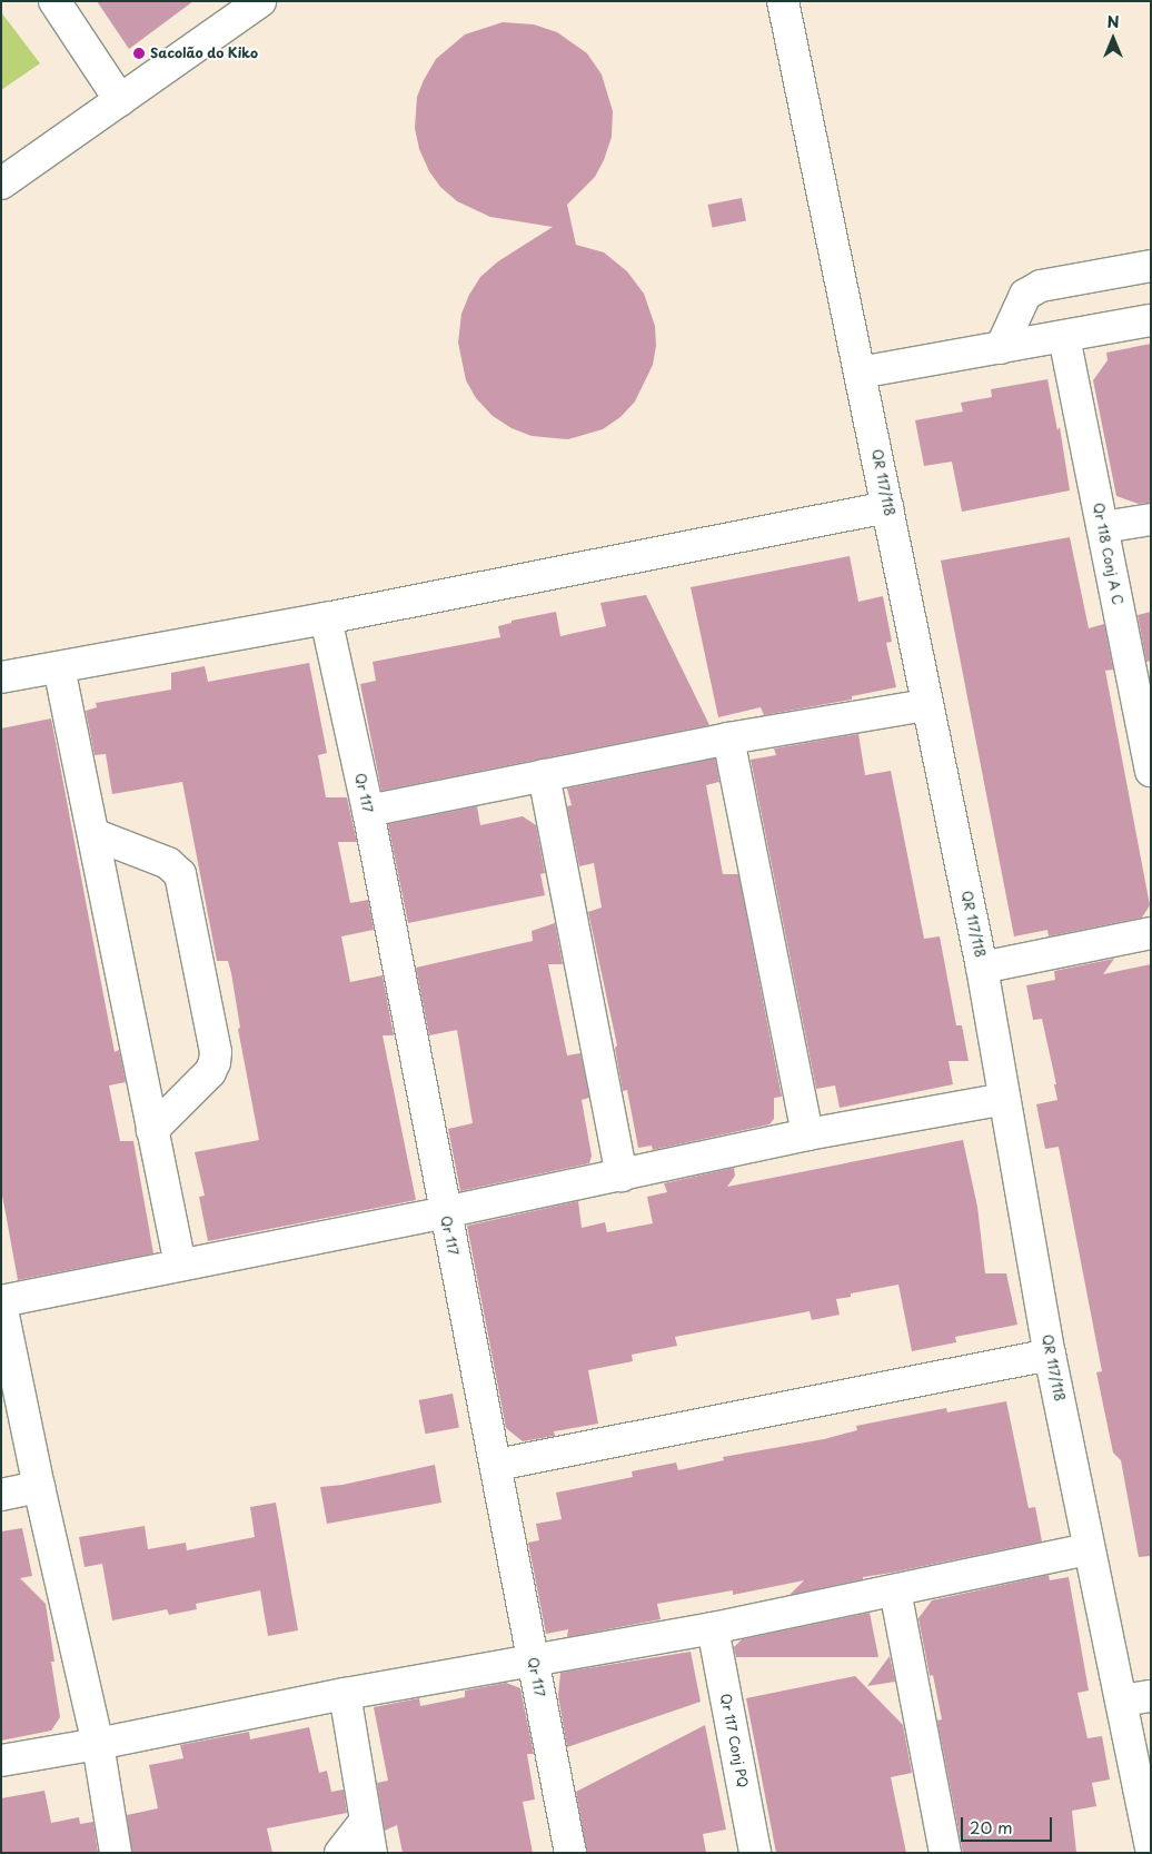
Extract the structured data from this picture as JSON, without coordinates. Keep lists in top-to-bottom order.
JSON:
{
  "streets": {
    "street": [
      "QR 117/118",
      "Qr 118 Conj A C",
      "Qr 117",
      "Qr 117 Conj PQ"
    ]
  },
  "places": ["Sacolão do Kiko"],
  "scale_bar": "20 m",
  "north": "top"
}
